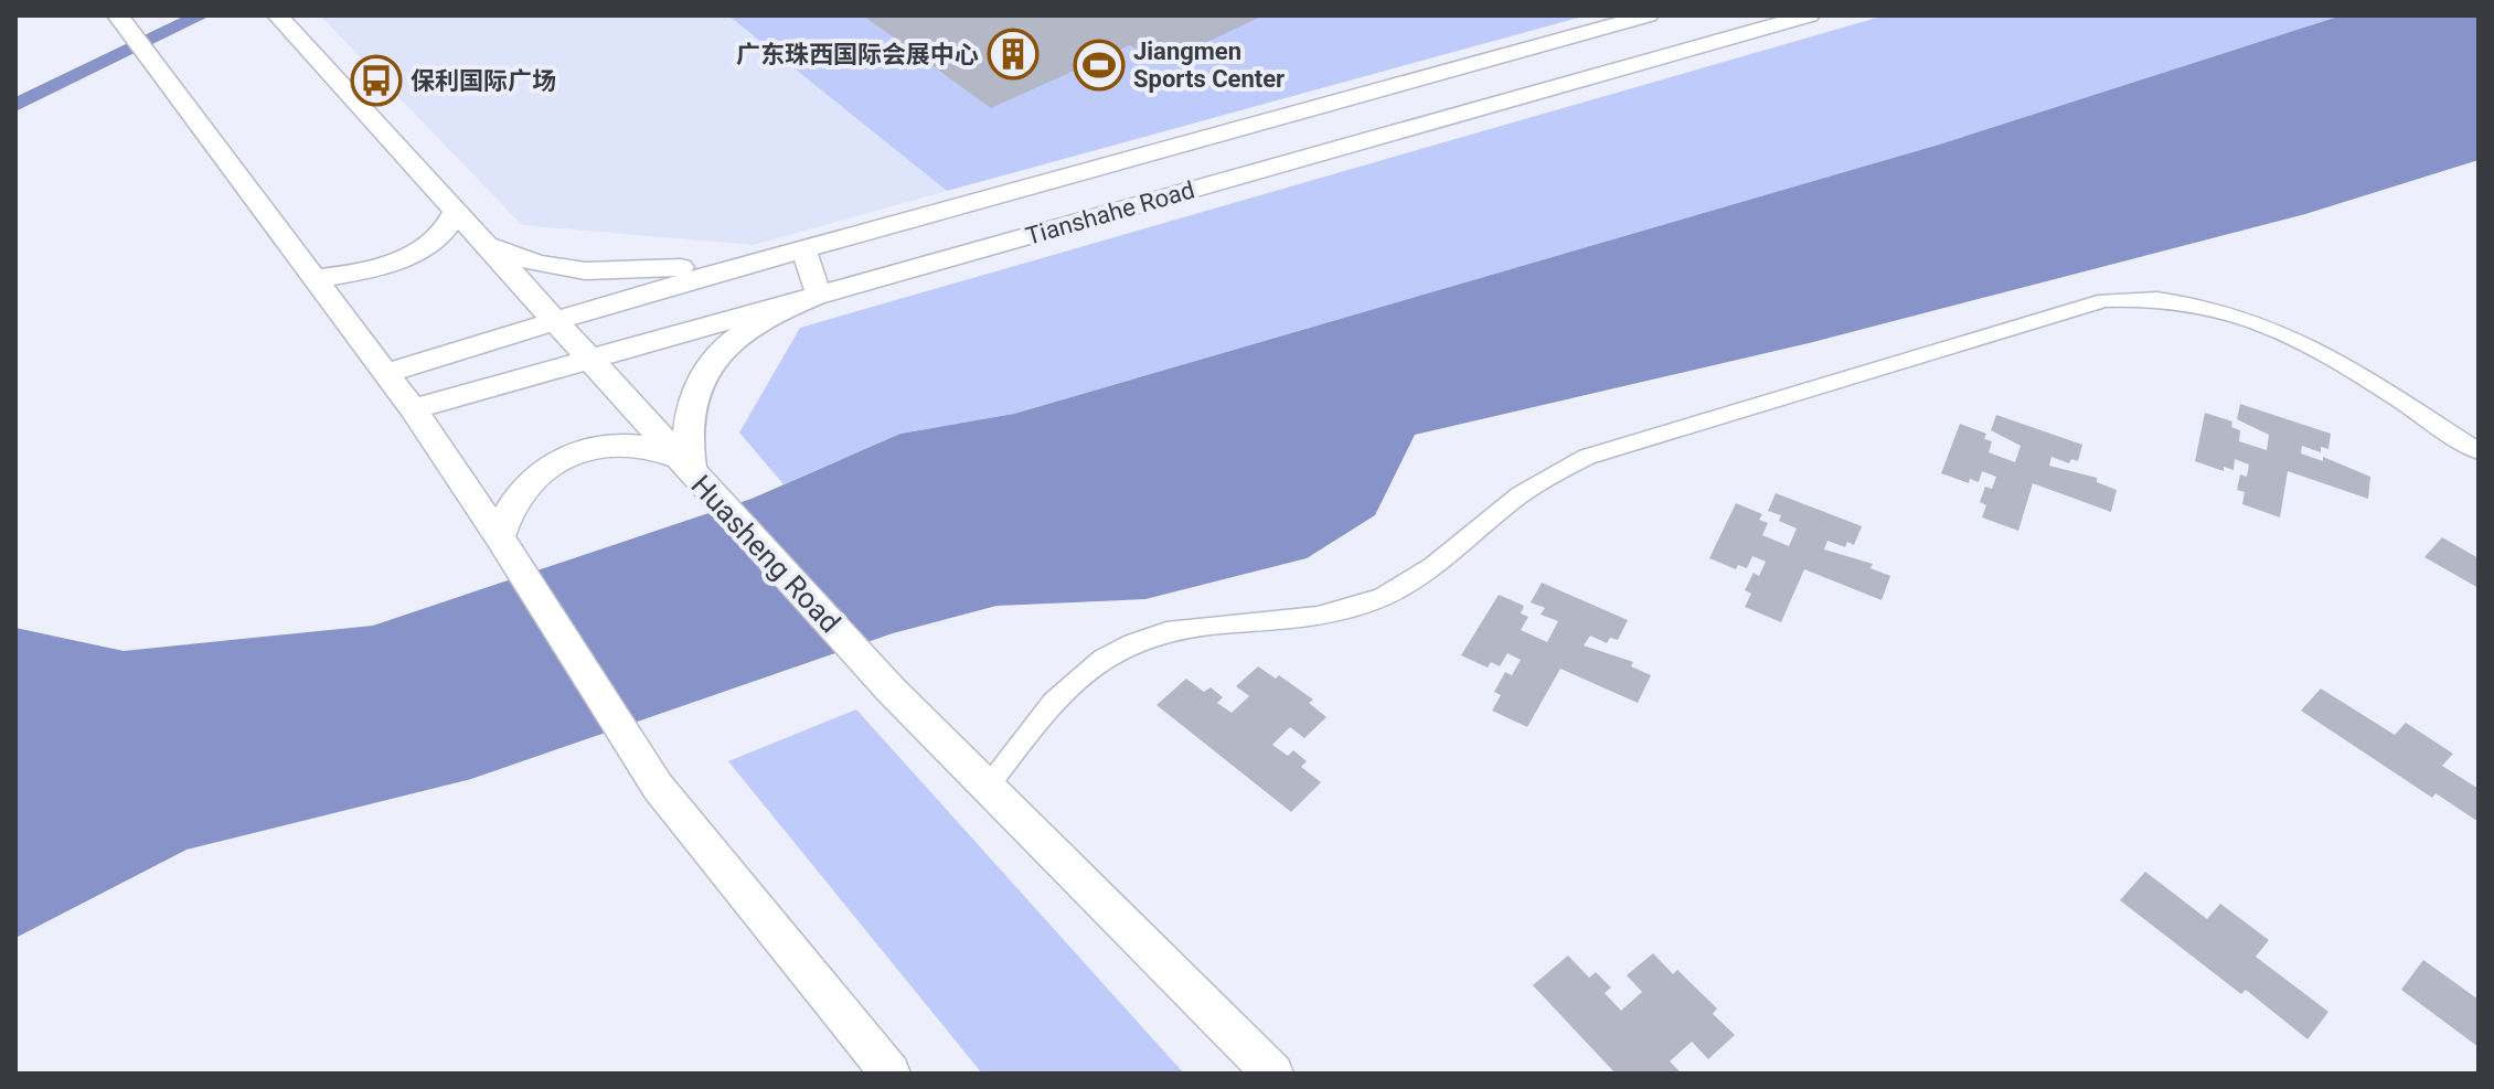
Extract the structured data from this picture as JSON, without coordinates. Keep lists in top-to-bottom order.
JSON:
{
  "streets": {
    "main road": ["Tianshahe Road", "Huasheng Road"]
  },
  "crossings": [
    ["Tianshahe Road", "Huasheng Road"]
  ],
  "places": {
    "building": ["广东珠西国际会展中心"],
    "sports": ["Jiangmen Sports Center"],
    "bus stop": ["保利国际广场"]
  }
}
